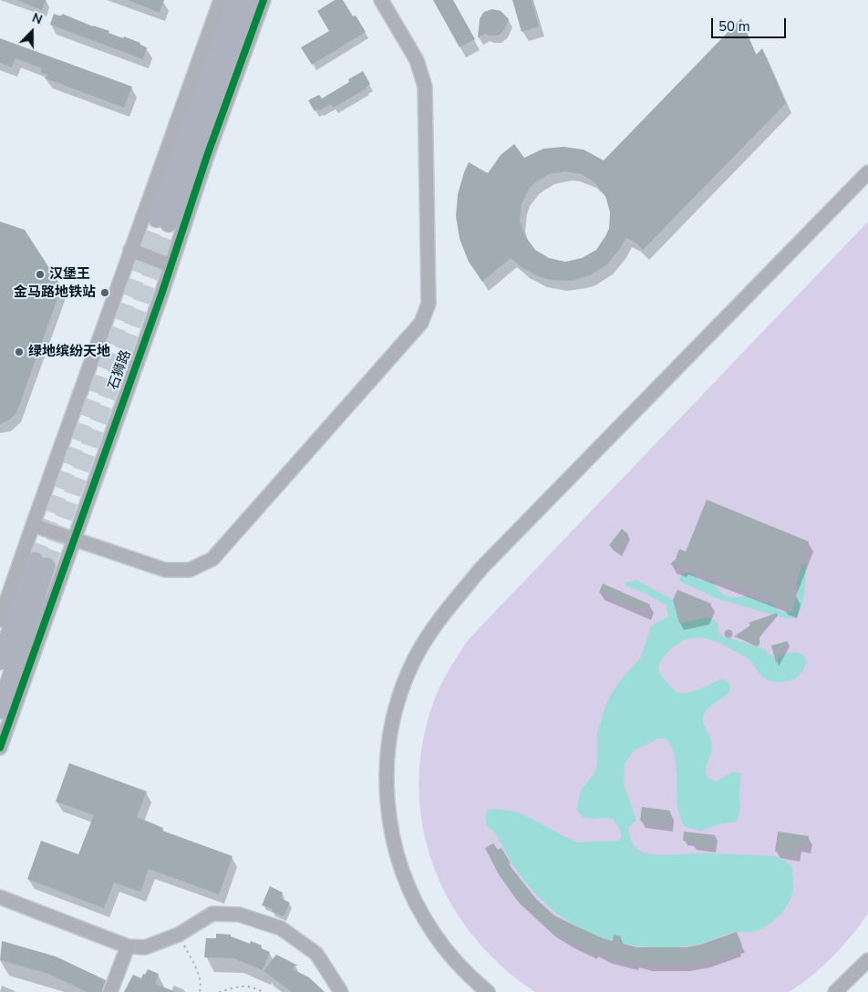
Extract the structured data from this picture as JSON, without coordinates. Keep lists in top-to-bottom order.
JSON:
{
  "streets": {
    "street": ["石狮路"]
  },
  "places": ["汉堡王", "金马路地铁站", "绿地缤纷天地"],
  "scale_bar": "50 m",
  "north": "top"
}
